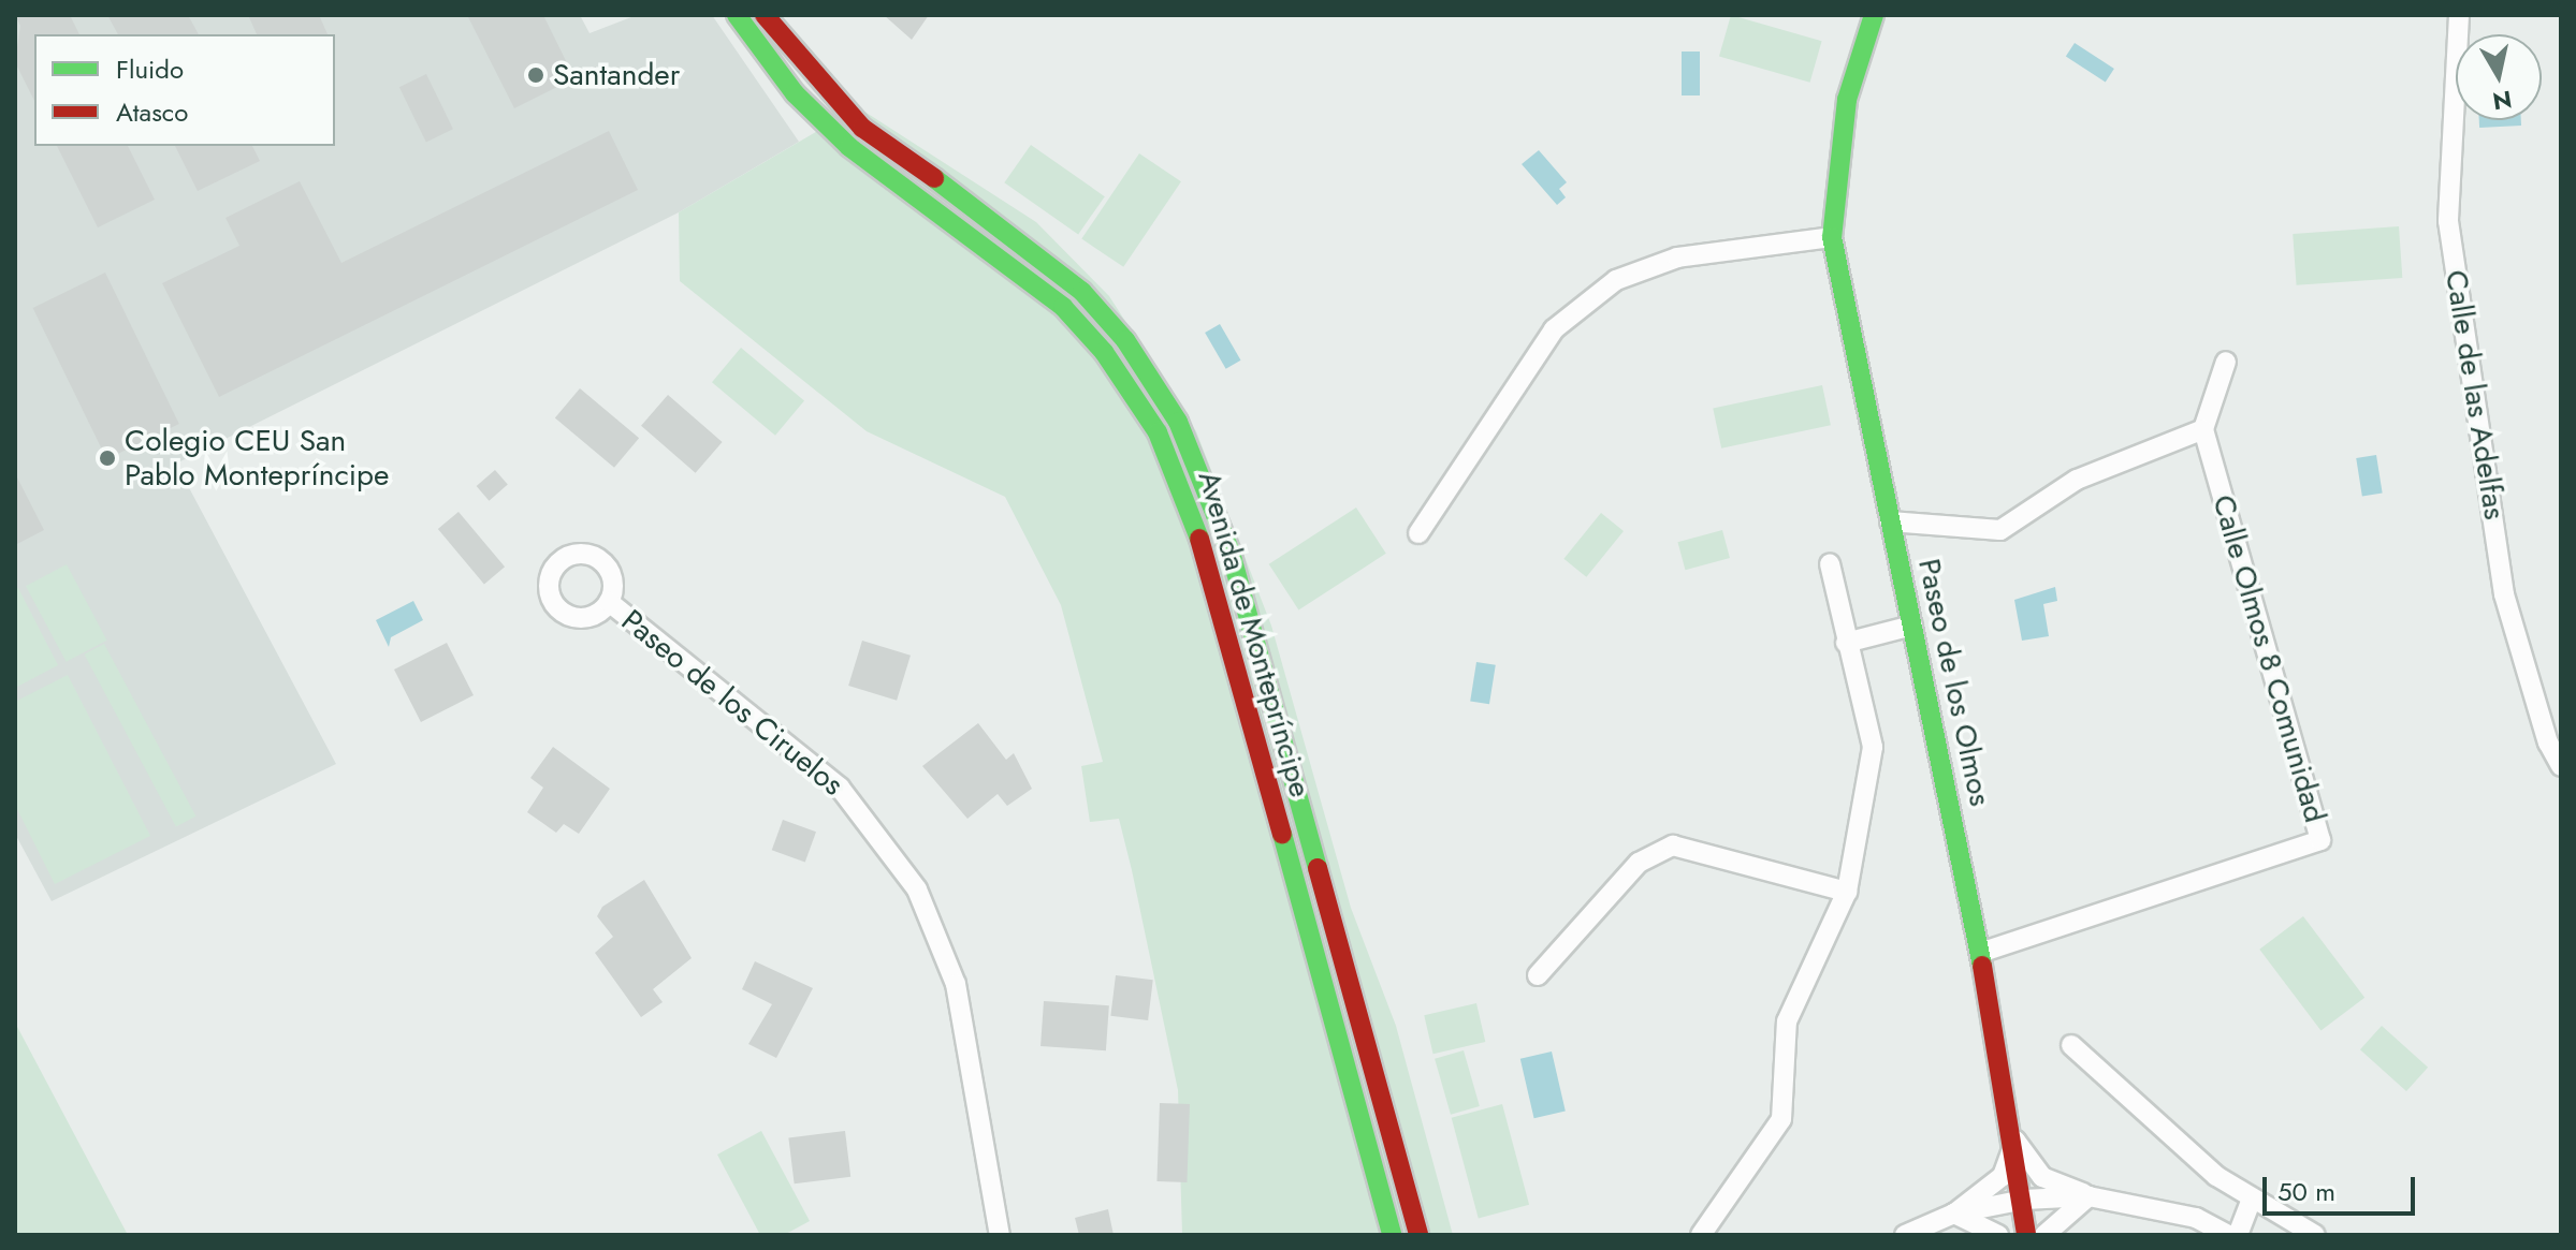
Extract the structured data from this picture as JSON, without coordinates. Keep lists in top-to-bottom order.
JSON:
{
  "streets": {
    "street": [
      "Calle de las Adelfas",
      "Avenida de Montepríncipe",
      "Calle Olmos 8 Comunidad",
      "Paseo de los Olmos",
      "Paseo de los Ciruelos"
    ]
  },
  "crossings": [
    ["Calle Olmos 8 Comunidad", "Paseo de los Olmos"]
  ],
  "places": ["Santander", "Colegio CEU San Pablo Montepríncipe"],
  "legend": ["Fluido", "Atasco"],
  "scale_bar": "50 m",
  "north": "bottom"
}
